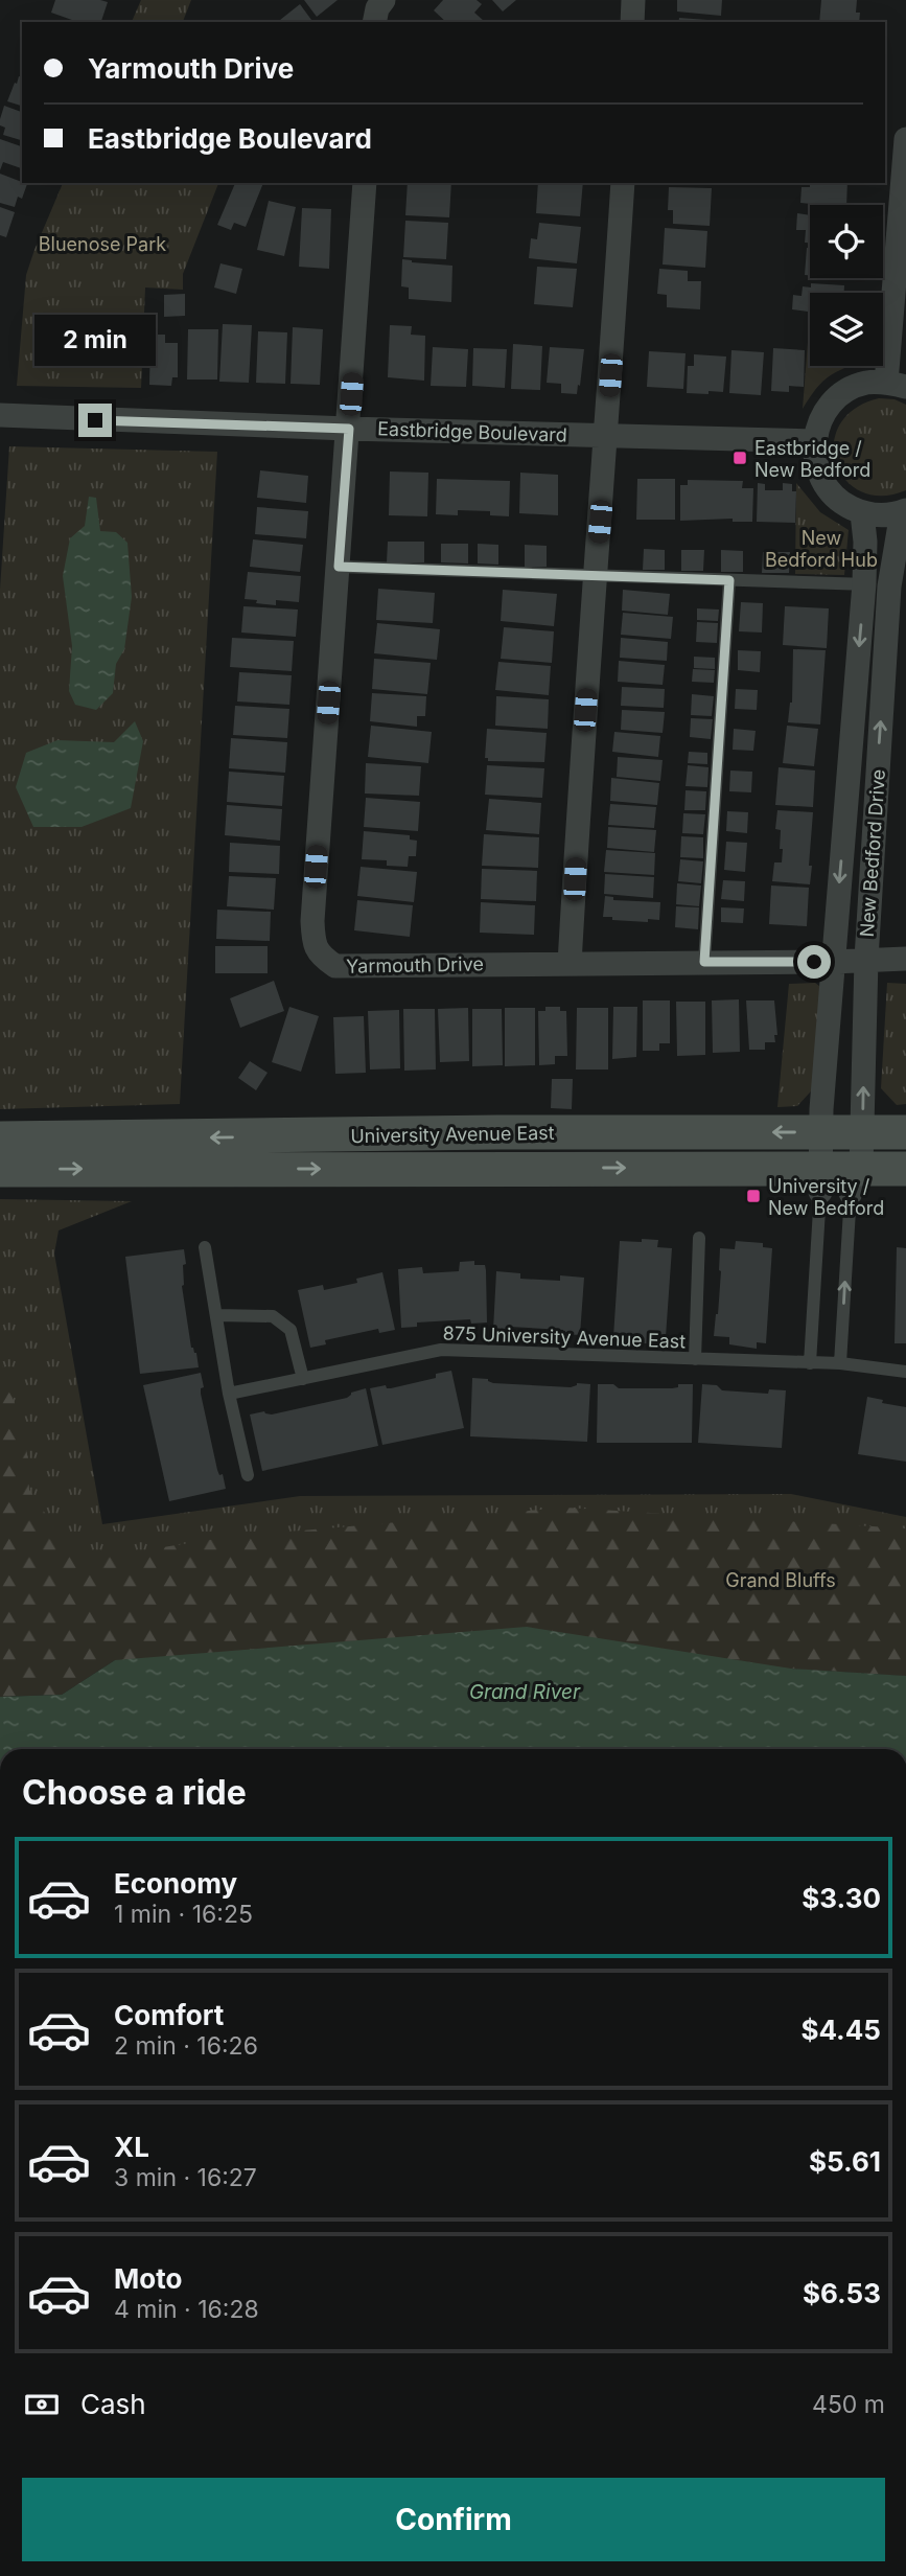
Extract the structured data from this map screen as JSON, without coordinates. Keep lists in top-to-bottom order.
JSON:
{
  "streets": {
    "main road": ["University Avenue East"],
    "street": ["Eastbridge Boulevard", "New Bedford Drive", "Yarmouth Drive"],
    "lane": ["875 University Avenue East"]
  },
  "crossings": [
    ["Eastbridge Boulevard", "Yarmouth Drive"],
    ["New Bedford Drive", "Yarmouth Drive"],
    ["New Bedford Drive", "University Avenue East"]
  ],
  "water": ["Grand River"],
  "parks": ["Bluenose Park", "New Bedford Hub", "Grand Bluffs"],
  "places": {
    "transit": ["Eastbridge / New Bedford", "University / New Bedford"]
  },
  "page": {
    "banner": ["Yarmouth Drive", "Eastbridge Boulevard"],
    "bubble": "2 min",
    "heading": "Choose a ride",
    "list": [
      {
        "name": "Economy",
        "note": "1 min · 16:25",
        "value": "$3.30"
      },
      {
        "name": "Comfort",
        "note": "2 min · 16:26",
        "value": "$4.45"
      },
      {
        "name": "XL",
        "note": "3 min · 16:27",
        "value": "$5.61"
      },
      {
        "name": "Moto",
        "note": "4 min · 16:28",
        "value": "$6.53"
      }
    ],
    "pay": ["Cash", "450 m"],
    "buttons": "Confirm"
  }
}
